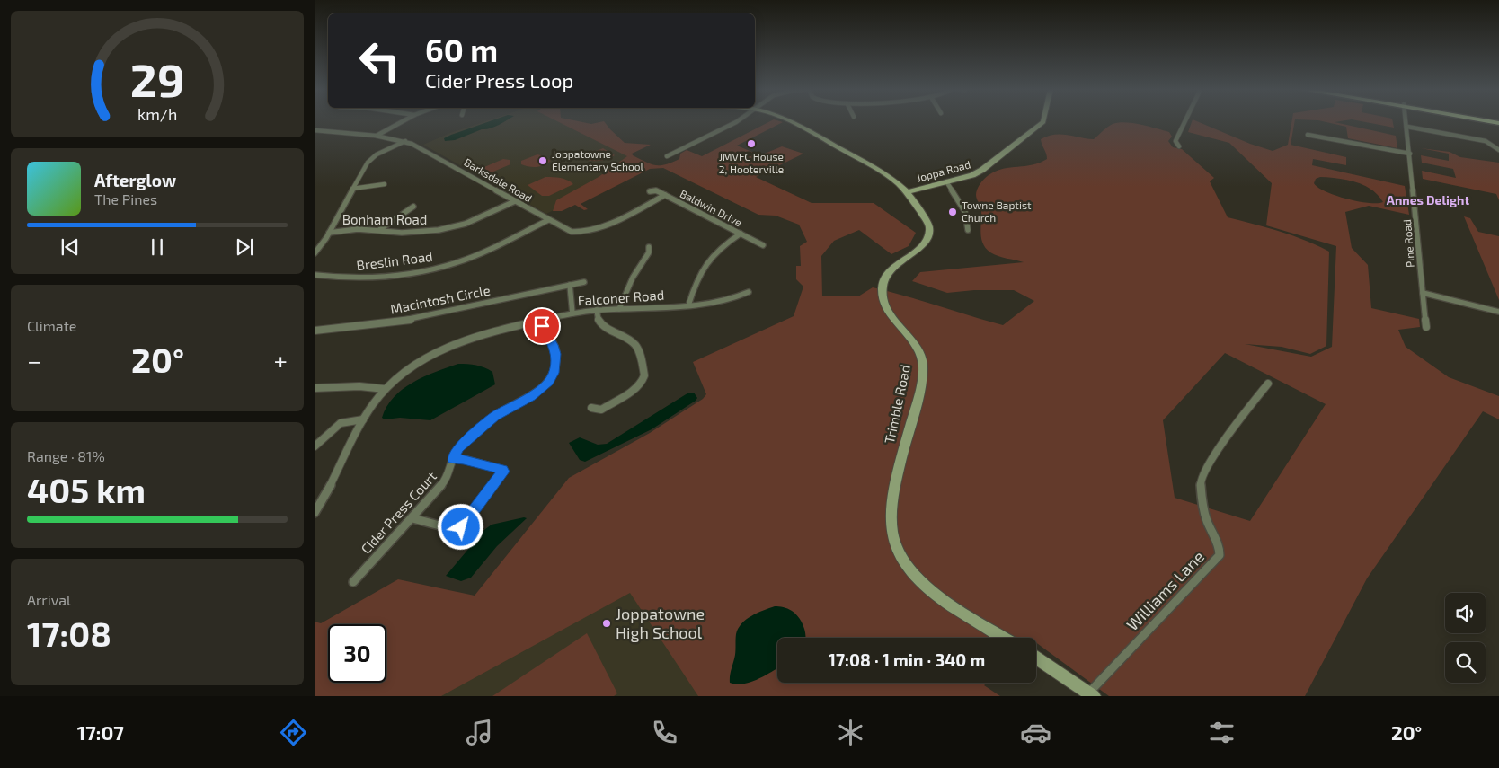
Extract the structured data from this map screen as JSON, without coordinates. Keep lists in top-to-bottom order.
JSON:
{
  "streets": {
    "street": [
      "Joppa Road",
      "Barksdale Road",
      "Baldwin Drive",
      "Bonham Road",
      "Pine Road",
      "Breslin Road",
      "Falconer Road",
      "Macintosh Circle",
      "Trimble Road",
      "Cider Press Court",
      "Williams Lane"
    ]
  },
  "crossings": [
    ["Joppa Road", "Trimble Road"],
    ["Barksdale Road", "Baldwin Drive"],
    ["Barksdale Road", "Bonham Road"],
    ["Barksdale Road", "Breslin Road"],
    ["Falconer Road", "Cider Press Court"]
  ],
  "districts": ["Annes Delight"],
  "places": [
    "JMVFC House 2, Hooterville",
    "Joppatowne Elementary School",
    "Towne Baptist Church",
    "Joppatowne High School"
  ],
  "page": {
    "turn": ["60 m", "Cider Press Loop"],
    "song": ["Afterglow", "The Pines"],
    "tile": [
      "Climate",
      ["Range · 81%", "405 km"],
      ["Arrival", "17:08"]
    ],
    "heat": ["−", "20°", "+"],
    "limit": "30",
    "trip": "17:08 · 1 min · 340 m",
    "tabs": ["17:07", "20°"],
    "gauge": ["29", "km/h"]
  }
}
